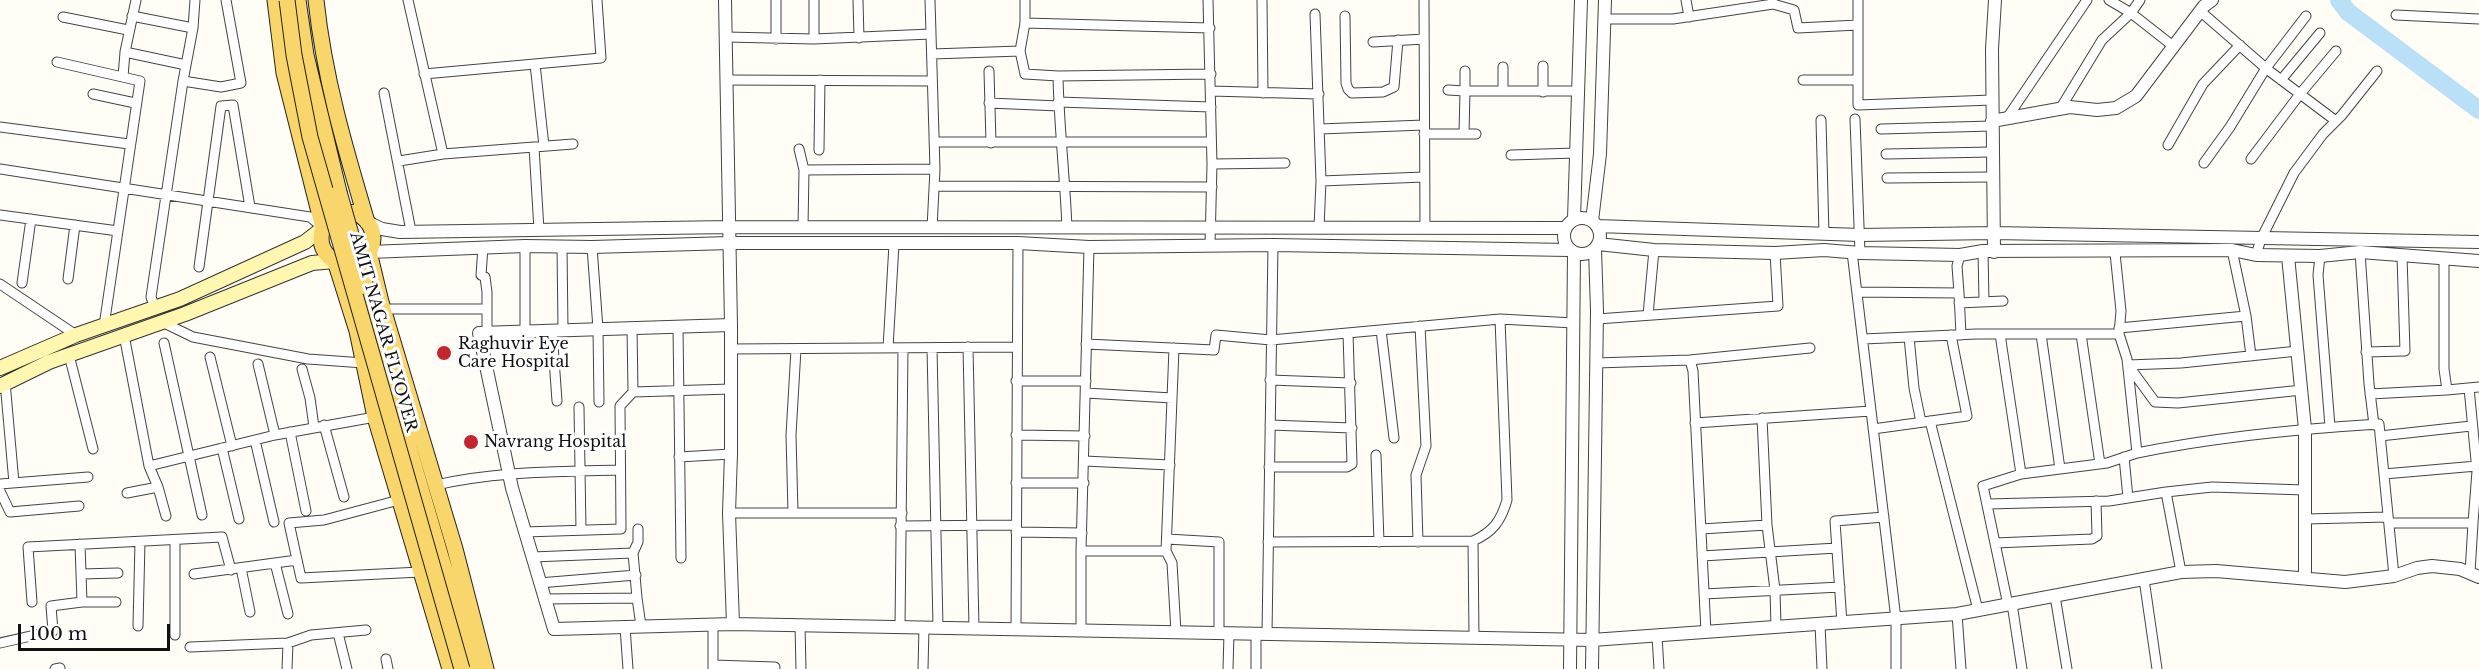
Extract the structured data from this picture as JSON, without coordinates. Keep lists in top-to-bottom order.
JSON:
{
  "streets": {
    "main road": ["AMIT NAGAR FLYOVER"]
  },
  "places": ["Raghuvir Eye Care Hospital", "Navrang Hospital"],
  "scale_bar": "100 m"
}
